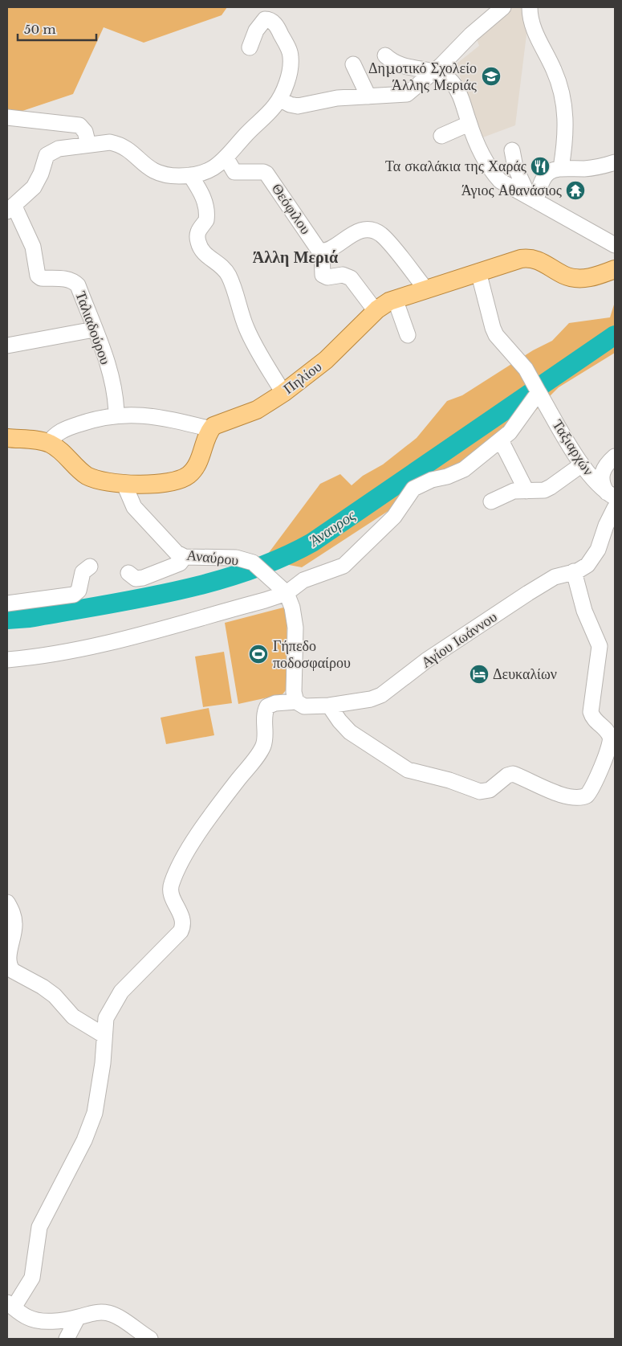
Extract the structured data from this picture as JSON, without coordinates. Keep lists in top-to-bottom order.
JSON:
{
  "streets": {
    "main road": ["Πηλίου"],
    "street": [
      "Θεόφιλου",
      "Ταλιαδούρου",
      "Ταξιαρχών",
      "Αναύρου",
      "Αγίου Ιωάννου"
    ]
  },
  "crossings": [
    ["Πηλίου", "Ταξιαρχών"],
    ["Αναύρου", "Αγίου Ιωάννου"]
  ],
  "districts": ["Άλλη Μεριά"],
  "water": ["Άναυρος"],
  "places": {
    "school or university": ["Δημοτικό Σχολείο Άλλης Μεριάς"],
    "restaurant": ["Τα σκαλάκια της Χαράς"],
    "temple": ["Άγιος Αθανάσιος"],
    "sports": ["Γήπεδο ποδοσφαίρου"],
    "hotel": ["Δευκαλίων"]
  },
  "scale_bar": "50 m"
}
